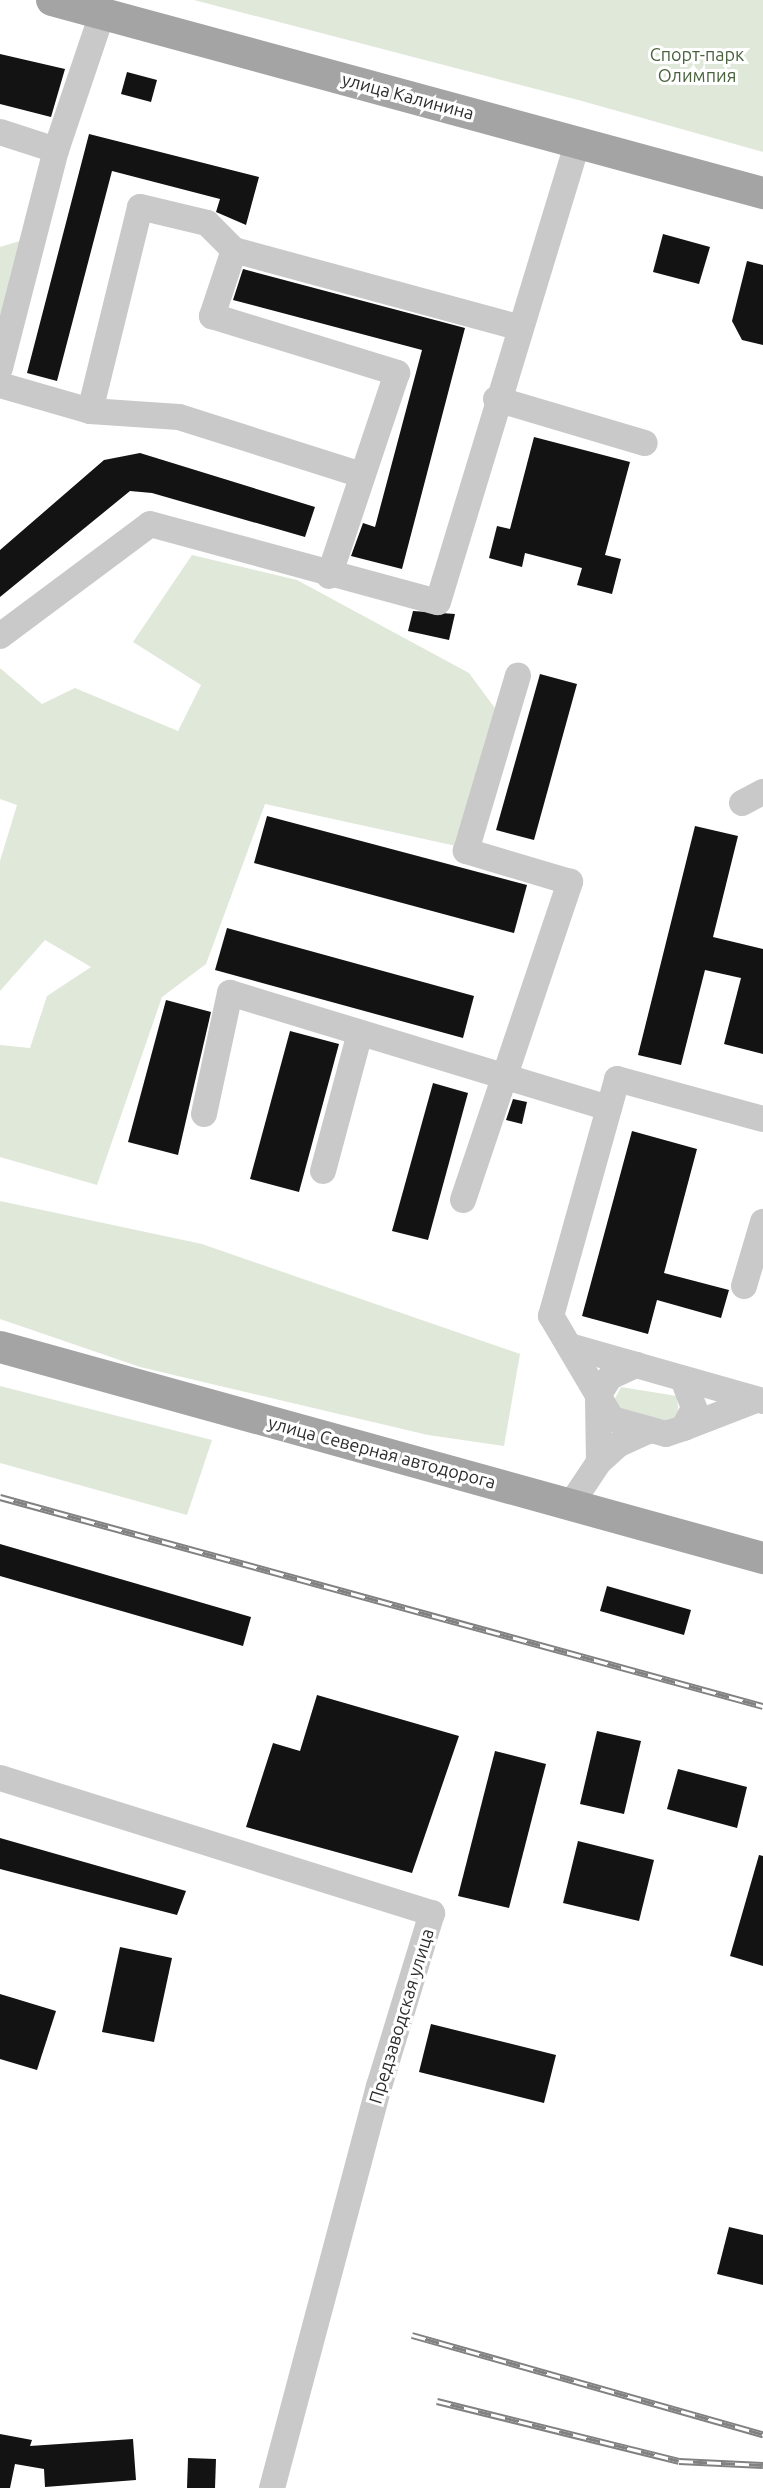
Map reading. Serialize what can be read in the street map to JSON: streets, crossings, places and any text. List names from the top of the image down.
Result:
{
  "streets": {
    "main road": ["улица Калинина", "улица Северная автодорога"],
    "street": ["Предзаводская улица"]
  },
  "parks": ["Спорт-парк Олимпия"]
}
